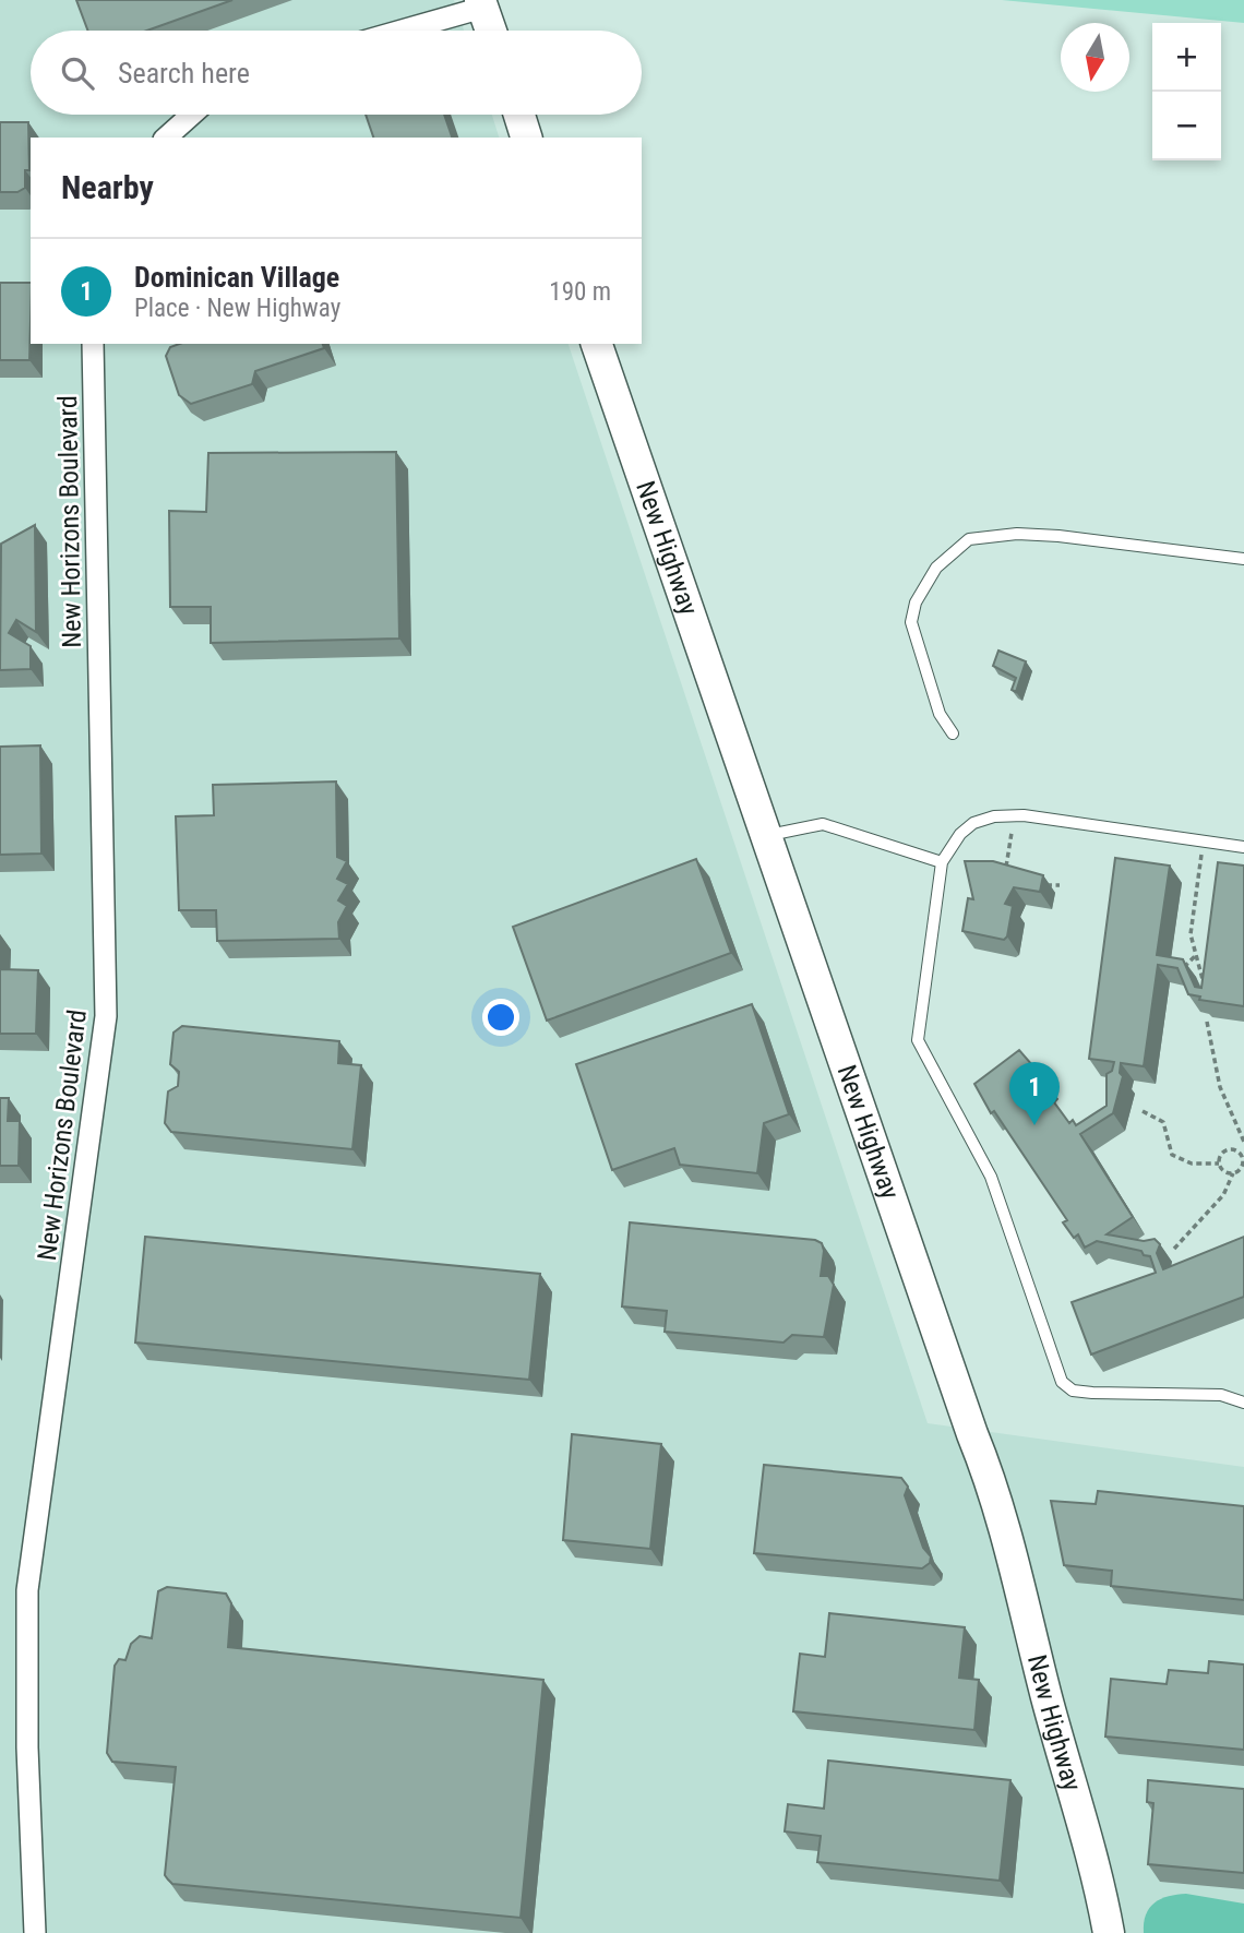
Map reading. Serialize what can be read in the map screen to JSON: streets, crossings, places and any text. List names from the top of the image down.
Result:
{
  "streets": {
    "main road": ["New Highway"],
    "street": ["New Horizons Boulevard"]
  },
  "north": "bottom",
  "page": {
    "map_buttons": ["+", "−"],
    "search": "Search here",
    "heading": "Nearby",
    "list": [
      {
        "mark": "1",
        "name": "Dominican Village",
        "note": "Place · New Highway",
        "value": "190 m"
      }
    ],
    "pins": "1"
  }
}
